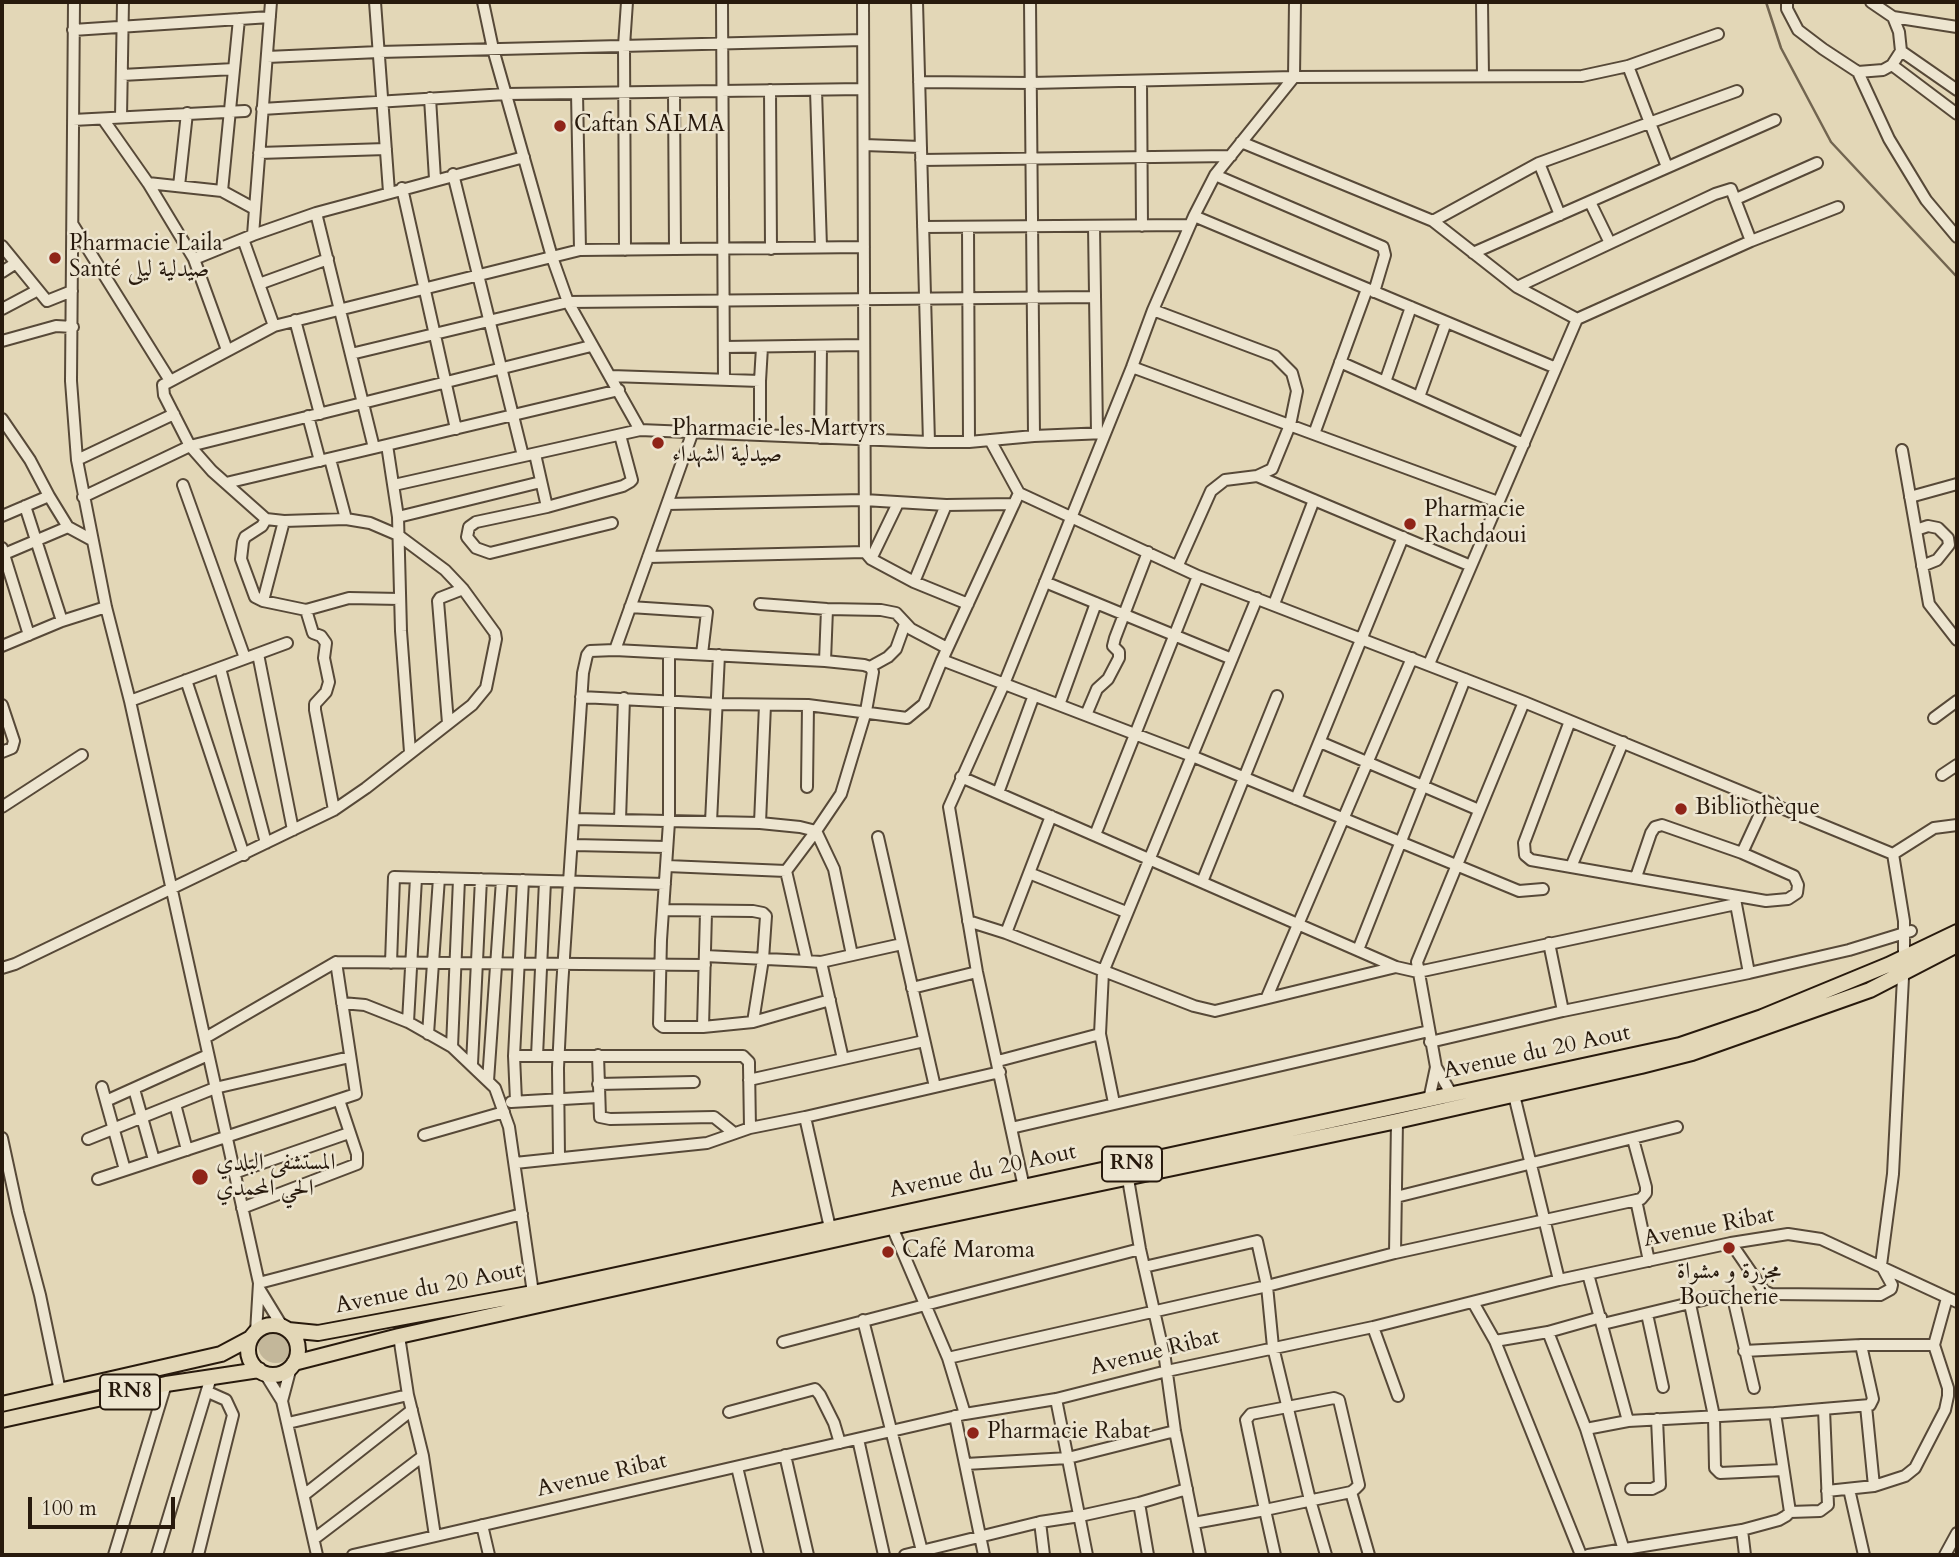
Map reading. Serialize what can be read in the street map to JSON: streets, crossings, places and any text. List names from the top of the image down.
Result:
{
  "streets": {
    "main road": ["Avenue du 20 Aout", "RN8"],
    "street": ["Avenue Ribat"]
  },
  "crossings": [
    ["Avenue du 20 Aout", "RN8"]
  ],
  "places": [
    "Caftan SALMA",
    "Pharmacie Laila Santé صيدلية ليلى",
    "Pharmacie les Martyrs صيدلية الشهداء",
    "Pharmacie Rachdaoui",
    "Bibliothèque",
    "المستشفى البلدي الحي المحمدي",
    "مجزرة و مشواة Boucherie",
    "Café Maroma",
    "Pharmacie Rabat"
  ],
  "scale_bar": "100 m"
}
